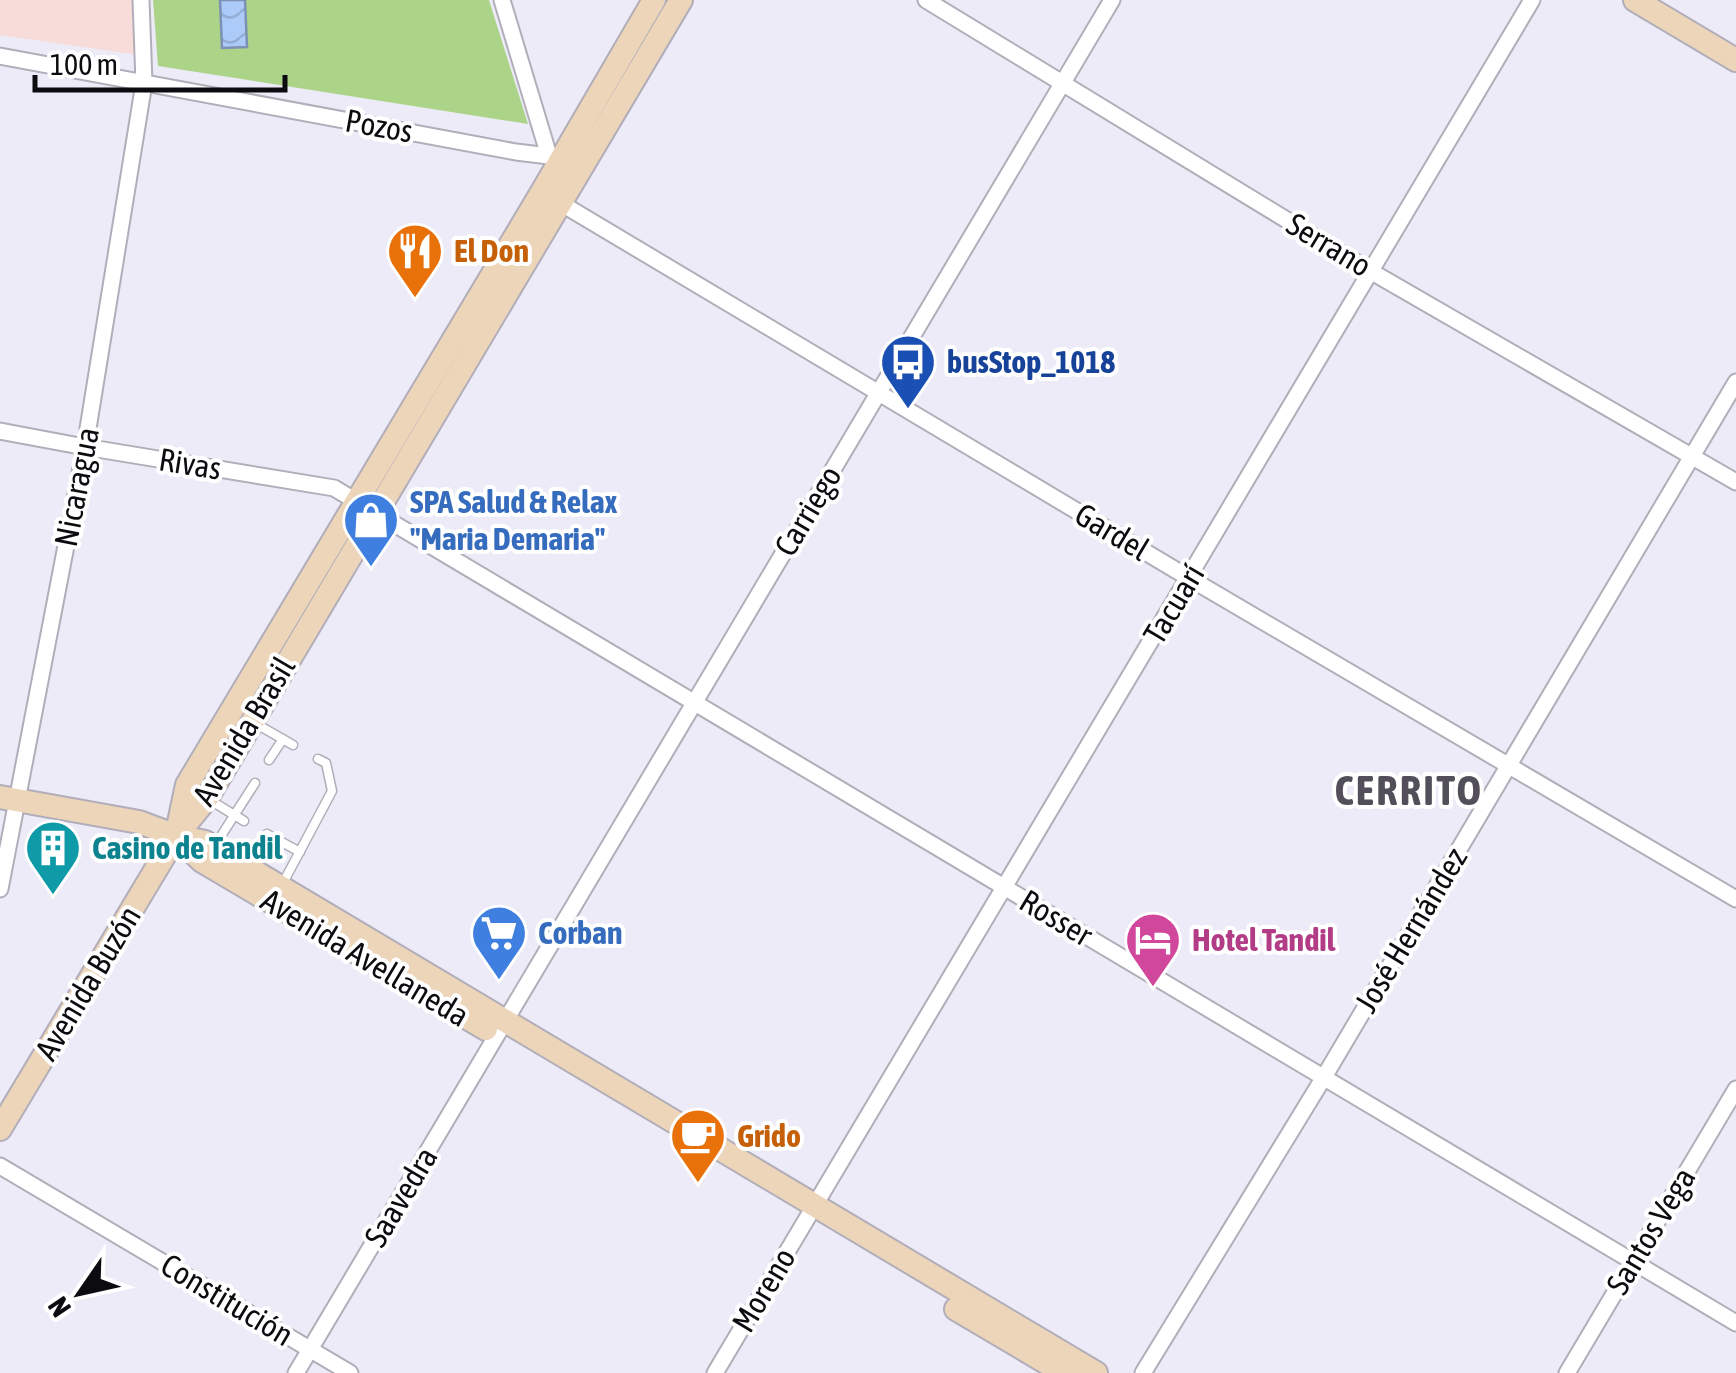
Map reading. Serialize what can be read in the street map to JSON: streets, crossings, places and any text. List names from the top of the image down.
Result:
{
  "streets": {
    "main road": ["Avenida Brasil", "Avenida Avellaneda", "Avenida Buzón"],
    "street": [
      "Pozos",
      "Serrano",
      "Rivas",
      "Nicaragua",
      "Carriego",
      "Gardel",
      "Tacuarí",
      "Rosser",
      "José Hernández",
      "Saavedra",
      "Santos Vega",
      "Moreno",
      "Constitución"
    ]
  },
  "crossings": [
    ["Pozos", "Nicaragua"],
    ["Pozos", "Avenida Brasil"],
    ["Serrano", "Carriego"],
    ["Serrano", "Tacuarí"],
    ["Serrano", "José Hernández"],
    ["Rivas", "Nicaragua"],
    ["Rivas", "Avenida Brasil"],
    ["Rivas", "Rosser"],
    ["Carriego", "Gardel"],
    ["Carriego", "Rosser"],
    ["Carriego", "Avenida Avellaneda"],
    ["Carriego", "Saavedra"],
    ["Gardel", "Tacuarí"],
    ["Gardel", "Avenida Brasil"],
    ["Gardel", "José Hernández"],
    ["Tacuarí", "Rosser"],
    ["Tacuarí", "Avenida Avellaneda"],
    ["Tacuarí", "Moreno"],
    ["Avenida Brasil", "Rosser"],
    ["Avenida Brasil", "Avenida Avellaneda"],
    ["Avenida Brasil", "Avenida Buzón"],
    ["Rosser", "José Hernández"],
    ["Rosser", "Santos Vega"],
    ["Avenida Avellaneda", "Avenida Buzón"],
    ["Avenida Avellaneda", "Saavedra"],
    ["Avenida Avellaneda", "Moreno"],
    ["Saavedra", "Constitución"]
  ],
  "districts": ["CERRITO"],
  "places": {
    "restaurant": ["El Don"],
    "bus stop": ["busStop_1018"],
    "shop": ["SPA Salud & Relax \"Maria Demaria\""],
    "building": ["Casino de Tandil"],
    "supermarket": ["Corban"],
    "hotel": ["Hotel Tandil"],
    "cafe": ["Grido"]
  },
  "scale_bar": "100 m",
  "north": "bottom left"
}
